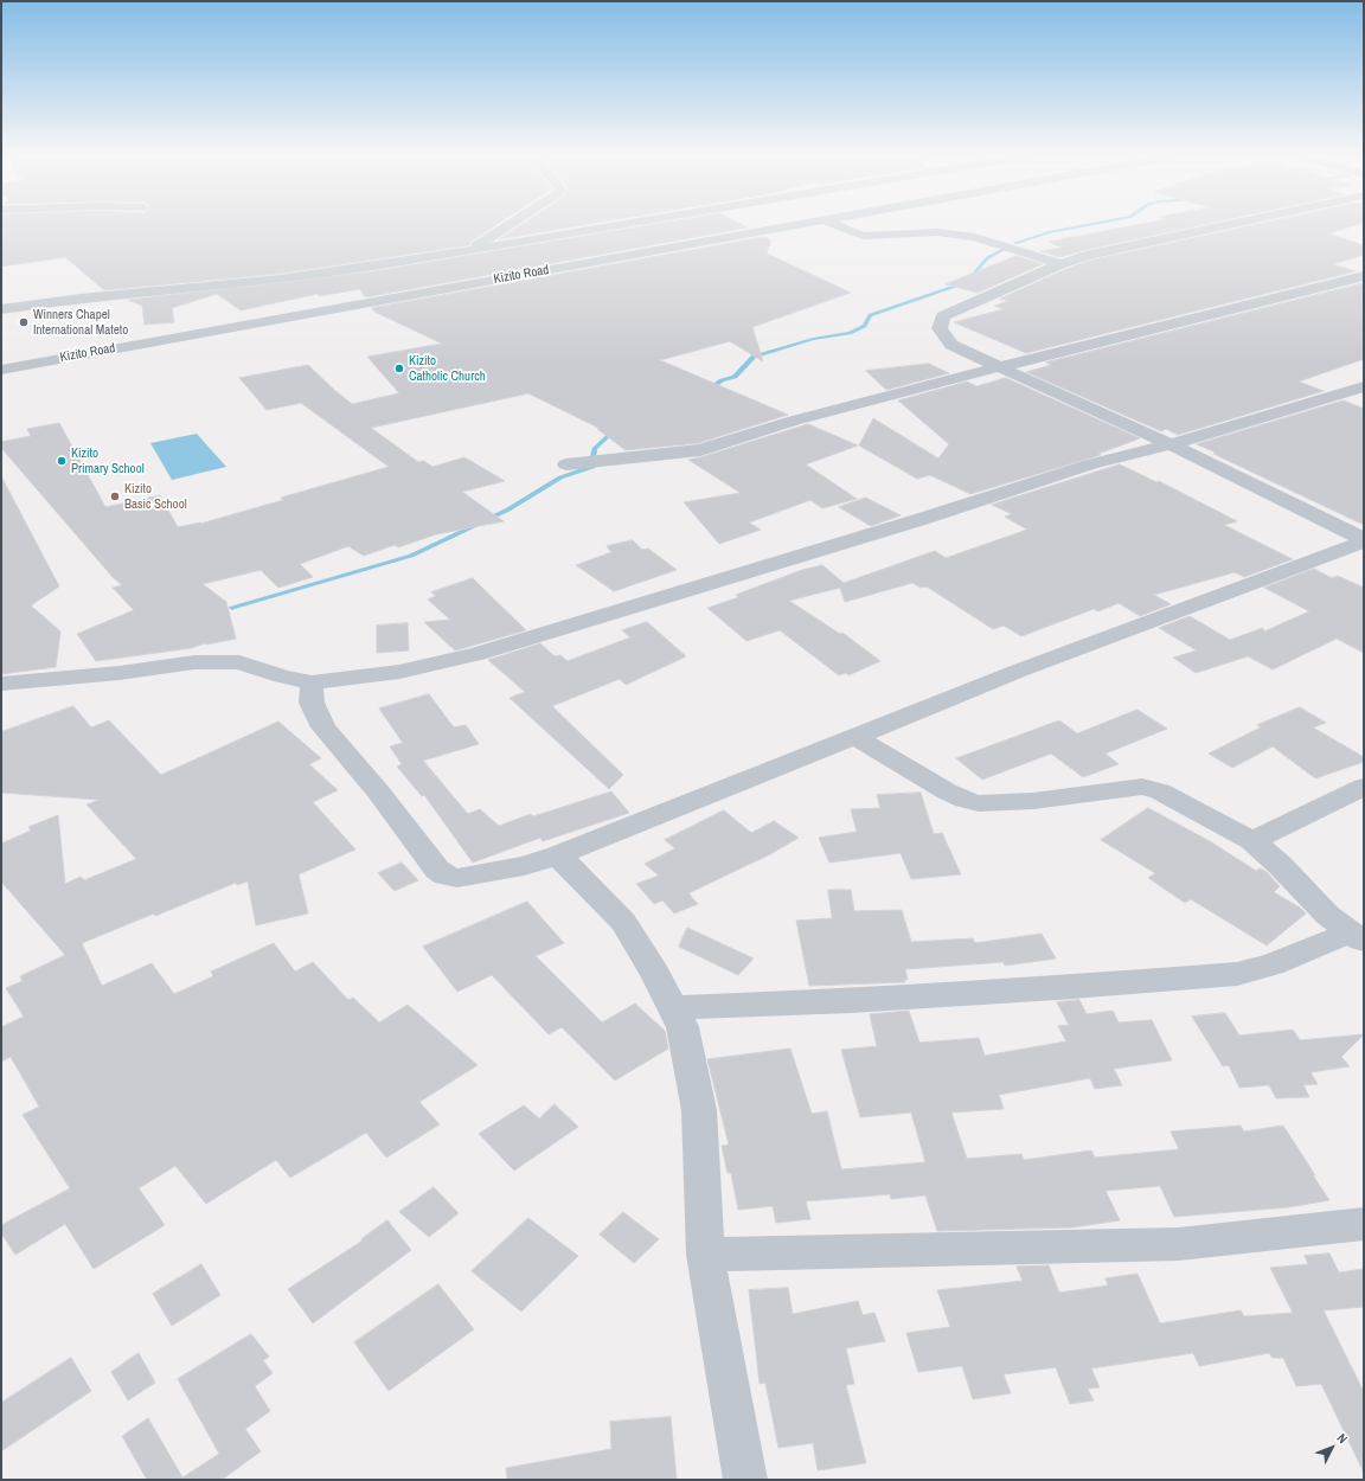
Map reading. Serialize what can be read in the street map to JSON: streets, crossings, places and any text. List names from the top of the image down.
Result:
{
  "streets": {
    "street": ["Kizito Road"]
  },
  "places": [
    "Winners Chapel International Mateto",
    "Kizito Catholic Church",
    "Kizito Primary School",
    "Kizito Basic School"
  ],
  "north": "top right"
}
